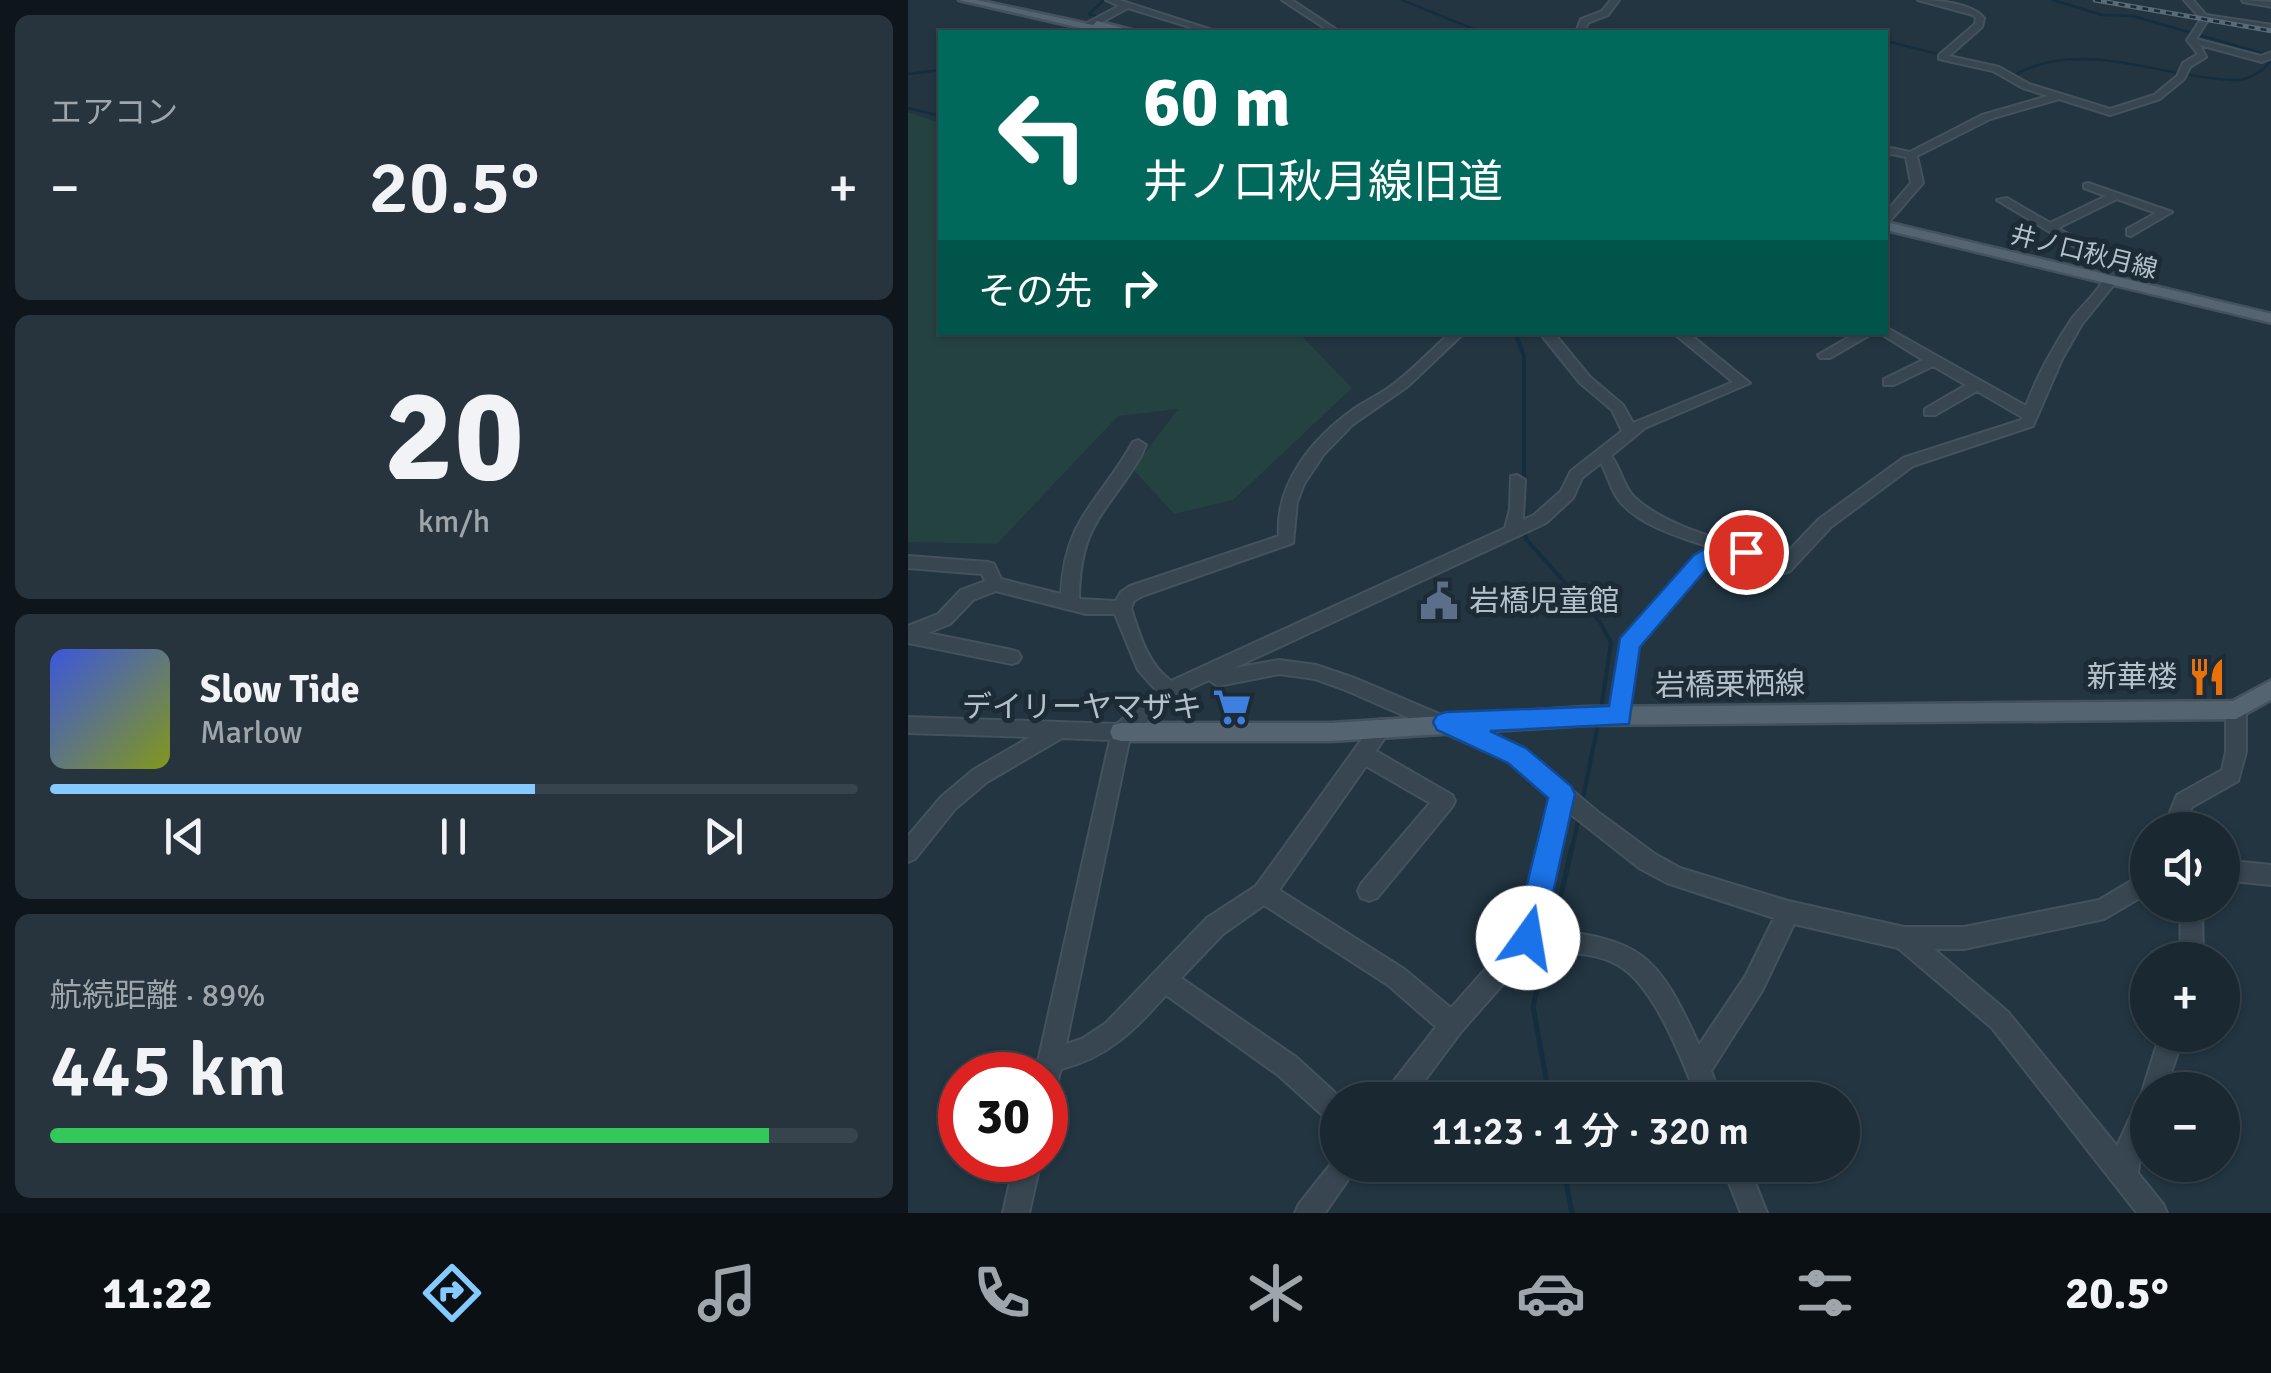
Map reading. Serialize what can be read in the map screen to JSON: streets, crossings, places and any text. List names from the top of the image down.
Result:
{
  "streets": {
    "main road": ["井ノ口秋月線", "岩橋栗栖線"]
  },
  "places": {
    "public building": ["岩橋児童館"],
    "restaurant": ["新華楼"],
    "supermarket": ["デイリーヤマザキ"]
  },
  "page": {
    "tile": [
      "エアコン",
      ["20", "km/h"],
      ["航続距離 · 89%", "445 km"]
    ],
    "turn": ["60 m", "井ノ口秋月線旧道"],
    "heat": ["−", "20.5°", "+"],
    "then": "その先",
    "song": ["Slow Tide", "Marlow"],
    "map_buttons": ["+", "−"],
    "limit": "30",
    "trip": "11:23 · 1 分 · 320 m",
    "tabs": ["11:22", "20.5°"]
  }
}
